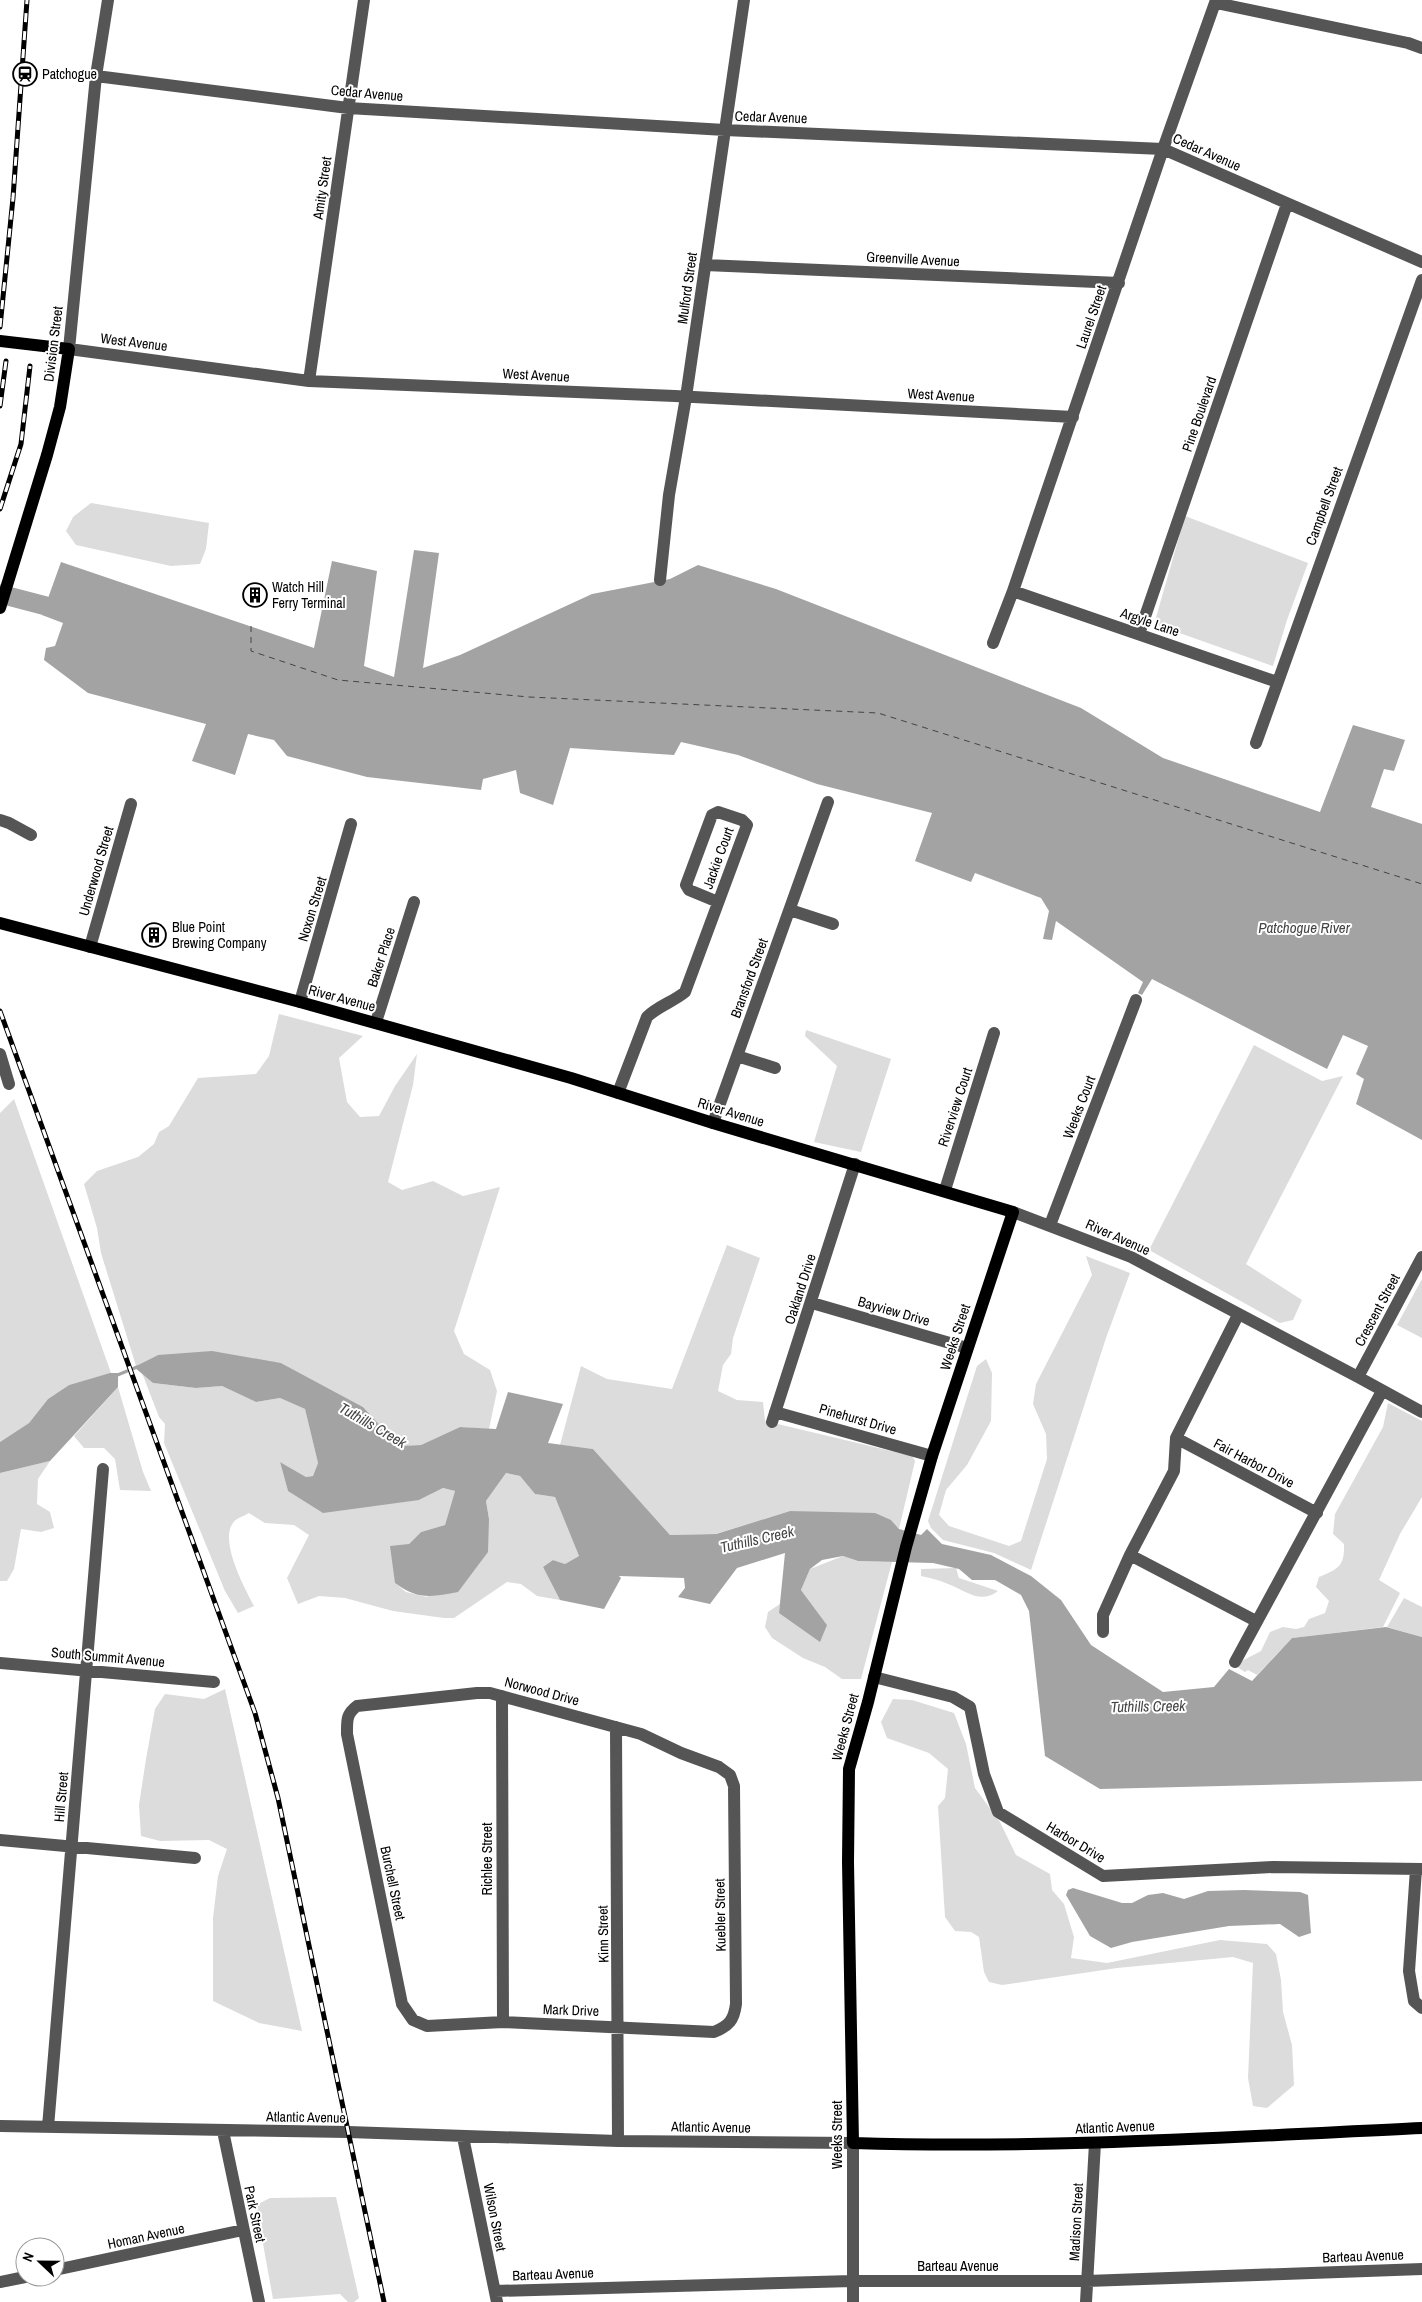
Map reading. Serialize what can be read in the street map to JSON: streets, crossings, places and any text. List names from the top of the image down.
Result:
{
  "streets": {
    "main road": [
      "West Avenue",
      "Division Street",
      "River Avenue",
      "Weeks Street",
      "Atlantic Avenue"
    ],
    "street": [
      "Cedar Avenue",
      "Amity Street",
      "Greenville Avenue",
      "Mulford Street",
      "Laurel Street",
      "Pine Boulevard",
      "Campbell Street",
      "Argyle Lane",
      "Jackie Court",
      "Underwood Street",
      "Noxon Street",
      "Baker Place",
      "Bransford Street",
      "Riverview Court",
      "Weeks Court",
      "Oakland Drive",
      "Crescent Street",
      "Bayview Drive",
      "Pinehurst Drive",
      "Fair Harbor Drive",
      "South Summit Avenue",
      "Norwood Drive",
      "Hill Street",
      "Harbor Drive",
      "Richlee Street",
      "Burchell Street",
      "Kuebler Street",
      "Kinn Street",
      "Mark Drive",
      "Park Street",
      "Wilson Street",
      "Madison Street",
      "Homan Avenue",
      "Barteau Avenue"
    ]
  },
  "crossings": [
    ["Cedar Avenue", "Amity Street"],
    ["Cedar Avenue", "Mulford Street"],
    ["Cedar Avenue", "Laurel Street"],
    ["Cedar Avenue", "Division Street"],
    ["Cedar Avenue", "Pine Boulevard"],
    ["Amity Street", "West Avenue"],
    ["Greenville Avenue", "Mulford Street"],
    ["Greenville Avenue", "Laurel Street"],
    ["Mulford Street", "West Avenue"],
    ["Laurel Street", "West Avenue"],
    ["Laurel Street", "Argyle Lane"],
    ["West Avenue", "Division Street"],
    ["Pine Boulevard", "Argyle Lane"],
    ["Campbell Street", "Argyle Lane"],
    ["Jackie Court", "River Avenue"],
    ["Underwood Street", "River Avenue"],
    ["Noxon Street", "River Avenue"],
    ["Baker Place", "River Avenue"],
    ["Bransford Street", "River Avenue"],
    ["River Avenue", "Riverview Court"],
    ["River Avenue", "Weeks Court"],
    ["River Avenue", "Oakland Drive"],
    ["River Avenue", "Crescent Street"],
    ["River Avenue", "Weeks Street"],
    ["Oakland Drive", "Bayview Drive"],
    ["Oakland Drive", "Pinehurst Drive"],
    ["Bayview Drive", "Weeks Street"],
    ["Weeks Street", "Pinehurst Drive"],
    ["Weeks Street", "Harbor Drive"],
    ["Weeks Street", "Atlantic Avenue"],
    ["Weeks Street", "Barteau Avenue"],
    ["South Summit Avenue", "Hill Street"],
    ["Norwood Drive", "Richlee Street"],
    ["Norwood Drive", "Burchell Street"],
    ["Norwood Drive", "Kuebler Street"],
    ["Norwood Drive", "Kinn Street"],
    ["Hill Street", "Atlantic Avenue"],
    ["Richlee Street", "Mark Drive"],
    ["Burchell Street", "Mark Drive"],
    ["Kuebler Street", "Mark Drive"],
    ["Kinn Street", "Mark Drive"],
    ["Kinn Street", "Atlantic Avenue"],
    ["Atlantic Avenue", "Park Street"],
    ["Atlantic Avenue", "Wilson Street"],
    ["Atlantic Avenue", "Madison Street"],
    ["Park Street", "Homan Avenue"],
    ["Wilson Street", "Barteau Avenue"],
    ["Madison Street", "Barteau Avenue"]
  ],
  "water": ["Patchogue River", "Tuthills Creek"],
  "places": {
    "station": ["Patchogue"],
    "building": ["Watch Hill Ferry Terminal", "Blue Point Brewing Company"]
  },
  "north": "left"
}
